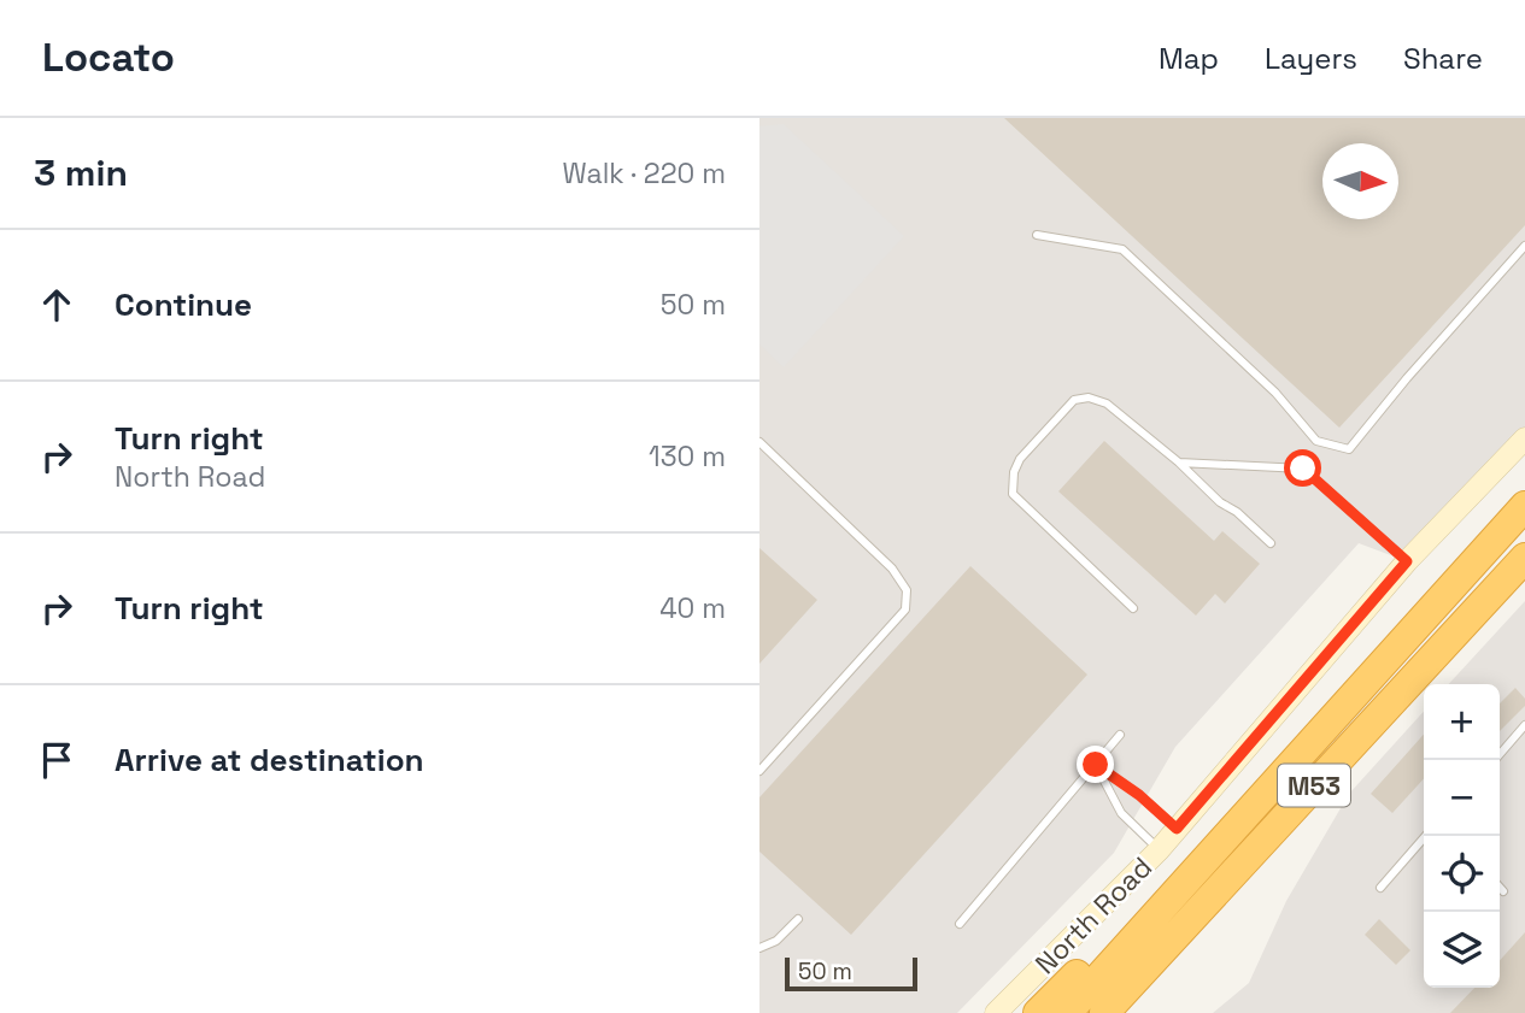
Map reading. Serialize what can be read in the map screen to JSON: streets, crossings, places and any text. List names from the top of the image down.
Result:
{
  "streets": {
    "highway": ["M53"],
    "street": ["North Road"]
  },
  "scale_bar": "50 m",
  "north": "right",
  "page": {
    "header": "Locato",
    "nav": ["Map", "Layers", "Share"],
    "heading": ["3 min", "Walk · 220 m"],
    "list": [
      ["Continue", "50 m"],
      ["Turn right", "North Road", "130 m"],
      ["Turn right", "40 m"],
      "Arrive at destination"
    ],
    "map_buttons": ["+", "−"],
    "scale": "50 m"
  }
}
